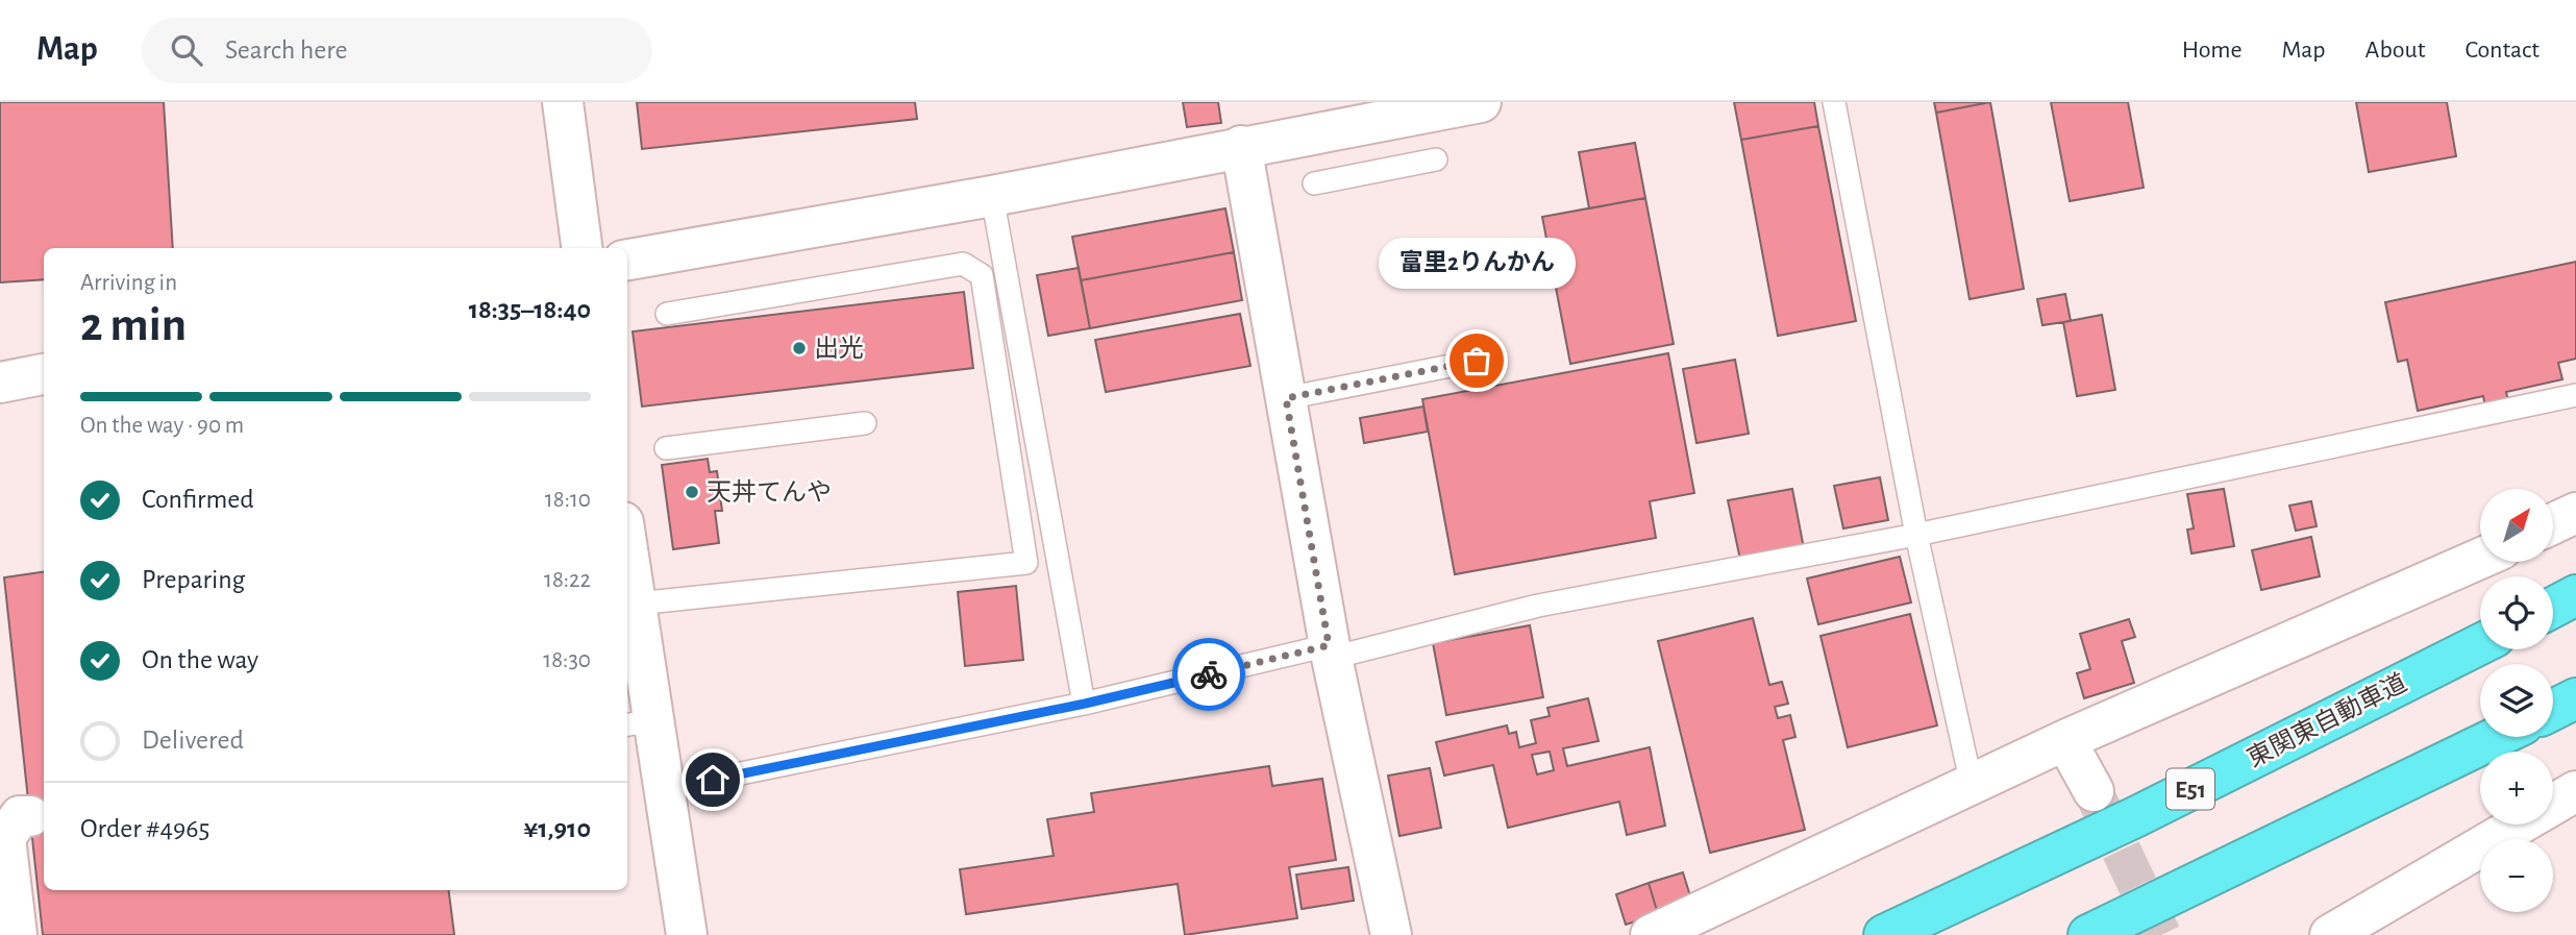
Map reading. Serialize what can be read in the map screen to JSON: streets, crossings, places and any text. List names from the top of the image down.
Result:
{
  "streets": {
    "highway": ["東関東自動車道", "E51"]
  },
  "places": ["出光", "富里2りんかん", "天丼てんや"],
  "north": "top right",
  "page": {
    "header": "Map",
    "search": "Search here",
    "nav": [
      "Home",
      "Map",
      "About",
      "Contact"
    ],
    "bubble": "富里2りんかん",
    "heading": ["2 min", "Arriving in", "18:35–18:40"],
    "panel": ["Order #4965", "¥1,910"],
    "bar": "On the way · 90 m",
    "list": [
      ["Confirmed", "18:10"],
      ["Preparing", "18:22"],
      ["On the way", "18:30"],
      "Delivered"
    ],
    "map_buttons": ["+", "−"]
  }
}
